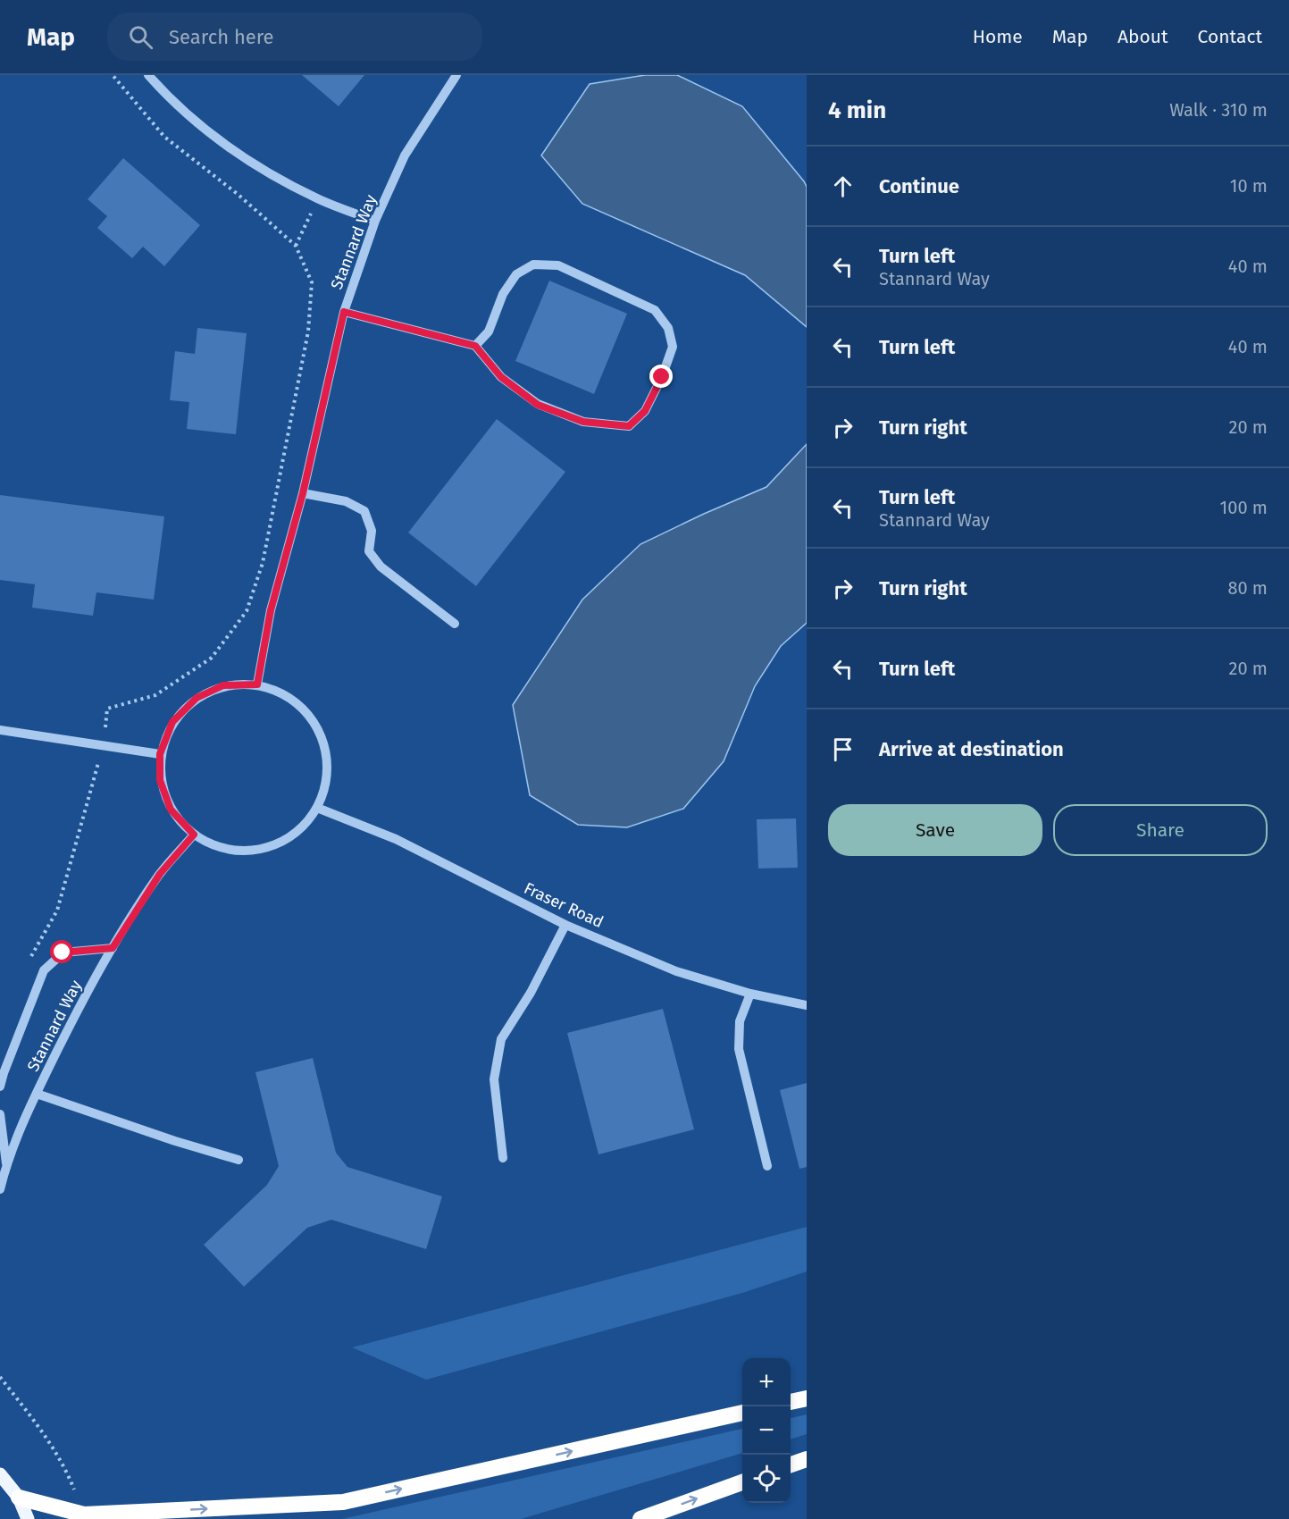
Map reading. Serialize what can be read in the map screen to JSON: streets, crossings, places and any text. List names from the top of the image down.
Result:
{
  "streets": {
    "street": ["Stannard Way", "Fraser Road"]
  },
  "crossings": [
    ["Stannard Way", "Fraser Road"]
  ],
  "page": {
    "header": "Map",
    "search": "Search here",
    "nav": [
      "Home",
      "Map",
      "About",
      "Contact"
    ],
    "heading": ["4 min", "Walk · 310 m"],
    "list": [
      ["Continue", "10 m"],
      ["Turn left", "Stannard Way", "40 m"],
      ["Turn left", "40 m"],
      ["Turn right", "20 m"],
      ["Turn left", "Stannard Way", "100 m"],
      ["Turn right", "80 m"],
      ["Turn left", "20 m"],
      "Arrive at destination"
    ],
    "buttons": ["Save", "Share"],
    "map_buttons": ["+", "−"]
  }
}
